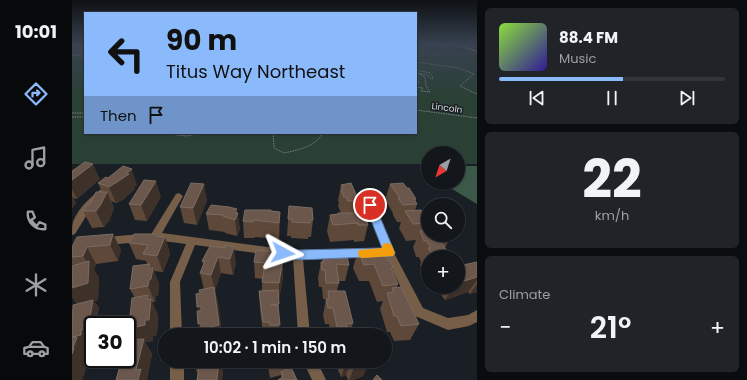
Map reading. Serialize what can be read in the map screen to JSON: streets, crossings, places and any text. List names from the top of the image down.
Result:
{
  "streets": {
    "path": ["Lincoln"]
  },
  "north": "bottom left",
  "page": {
    "tabs": "10:01",
    "turn": ["90 m", "Titus Way Northeast"],
    "song": ["88.4 FM", "Music"],
    "then": "Then",
    "tile": [
      ["22", "km/h"],
      "Climate"
    ],
    "map_buttons": "+",
    "heat": ["−", "21°", "+"],
    "limit": "30",
    "trip": "10:02 · 1 min · 150 m"
  }
}
